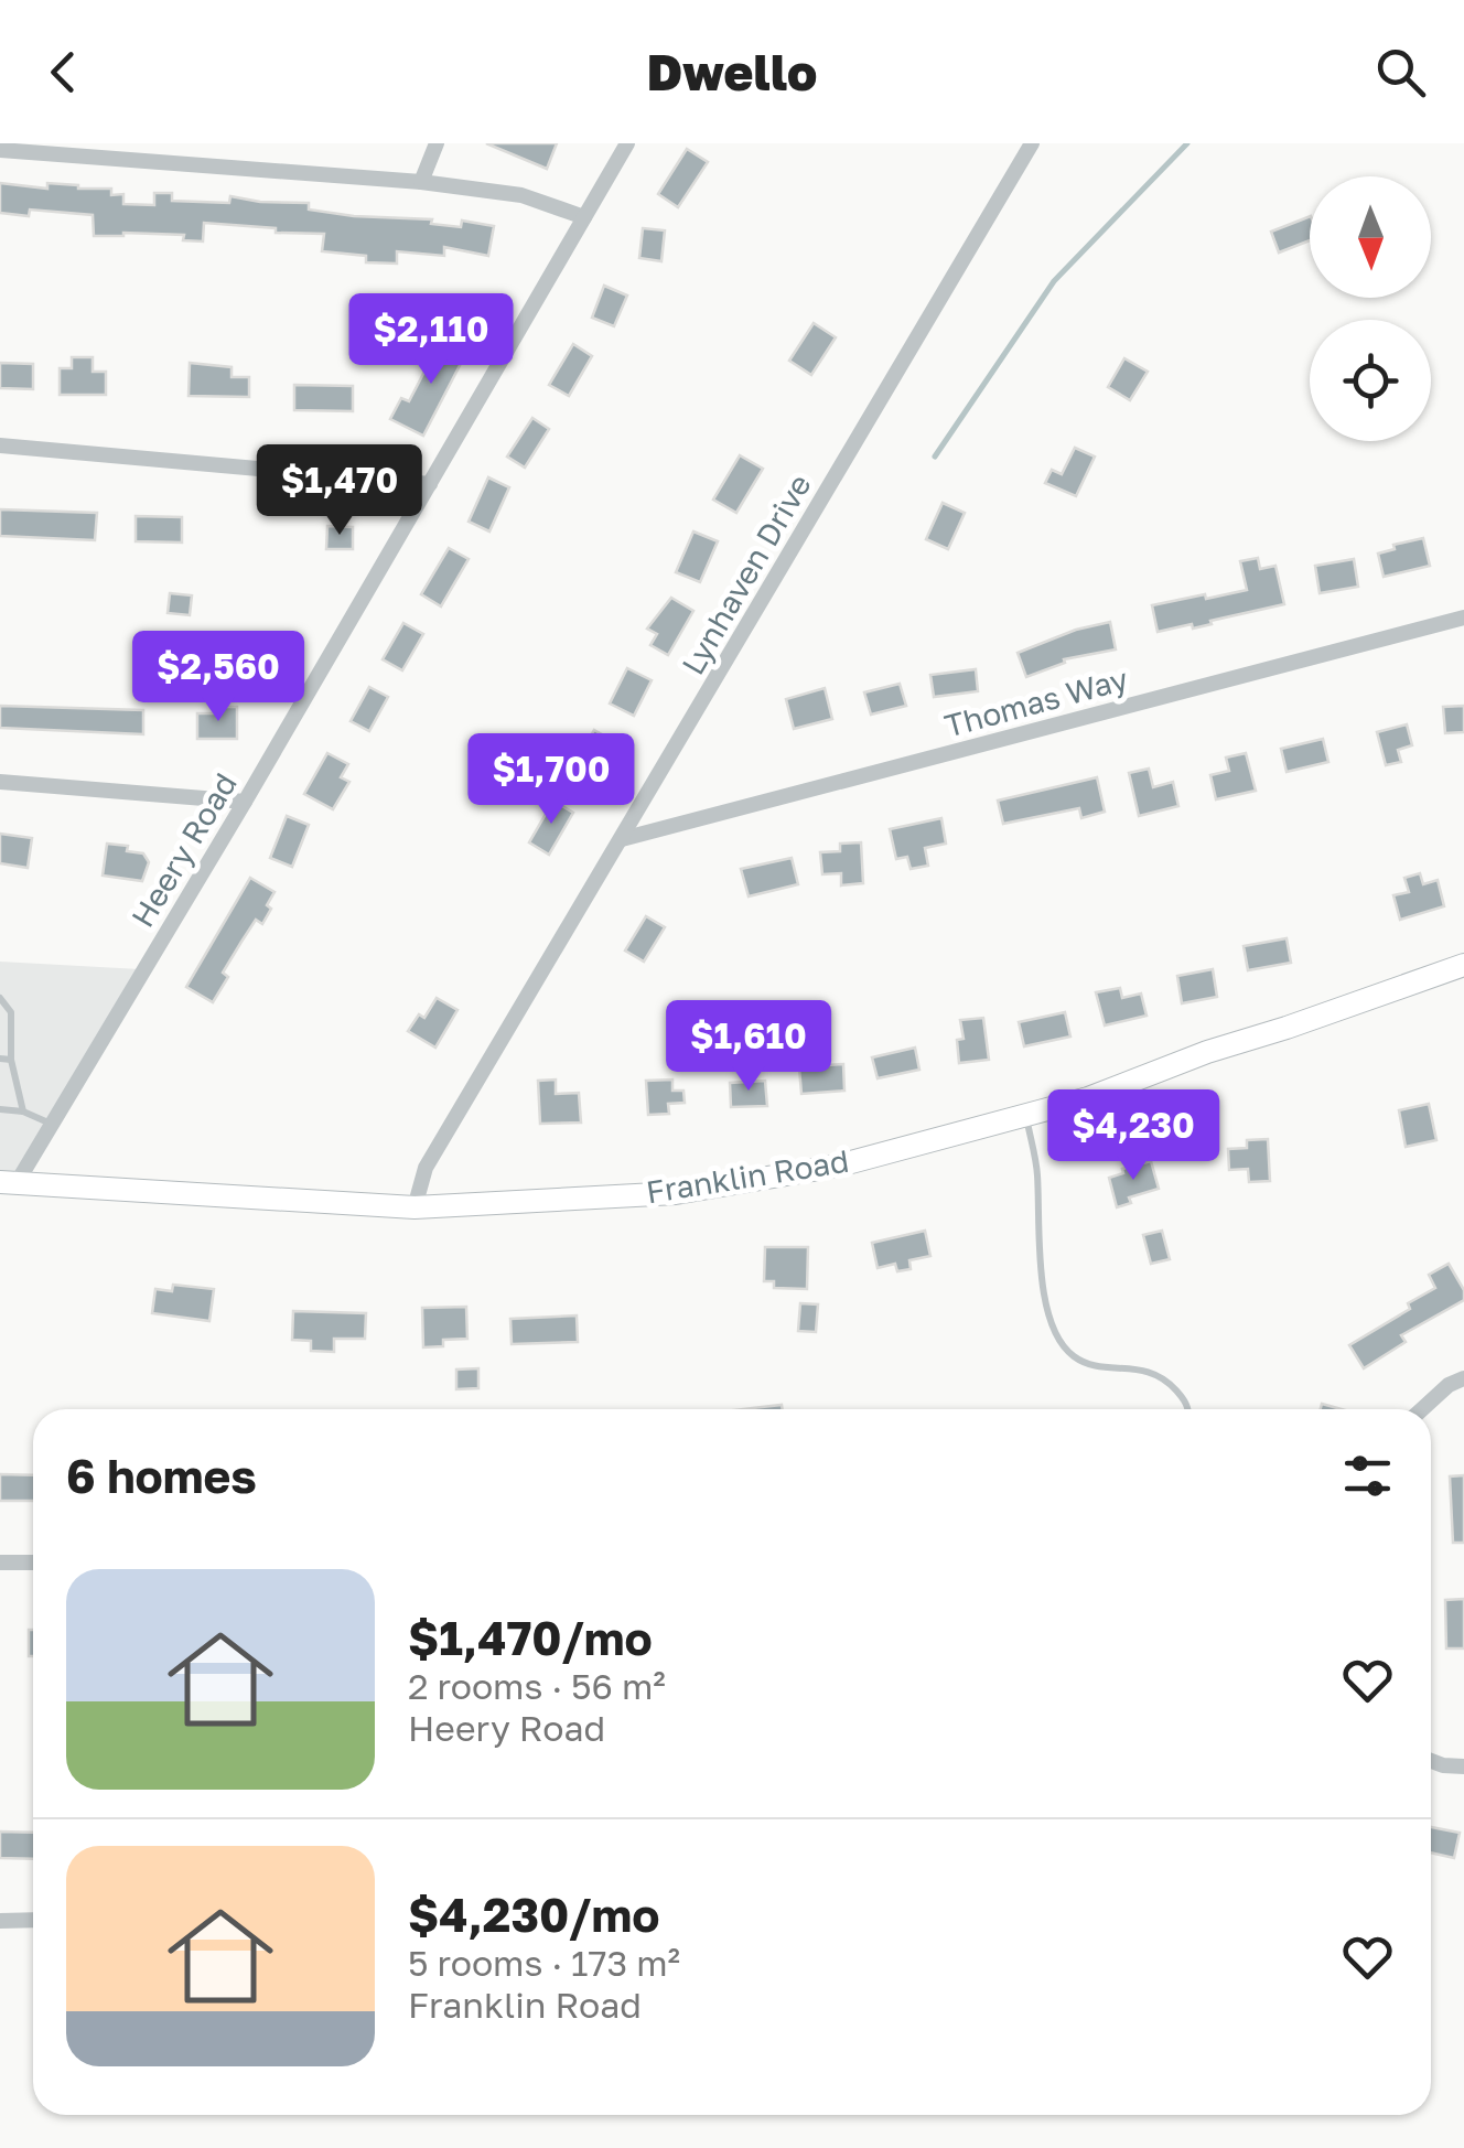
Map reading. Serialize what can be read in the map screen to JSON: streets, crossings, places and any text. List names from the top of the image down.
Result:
{
  "streets": {
    "main road": ["Franklin Road"],
    "street": ["Lynhaven Drive", "Thomas Way", "Heery Road"]
  },
  "crossings": [
    ["Lynhaven Drive", "Thomas Way"],
    ["Lynhaven Drive", "Franklin Road"],
    ["Heery Road", "Franklin Road"]
  ],
  "north": "bottom",
  "page": {
    "header": "Dwello",
    "price": [
      "$2,110",
      "$1,470",
      "$2,560",
      "$1,700",
      "$1,610",
      "$4,230"
    ],
    "heading": "6 homes",
    "list": [
      {
        "name": "$1,470/mo",
        "note": "2 rooms · 56 m² · Heery Road"
      },
      {
        "name": "$4,230/mo",
        "note": "5 rooms · 173 m² · Franklin Road"
      }
    ]
  }
}
